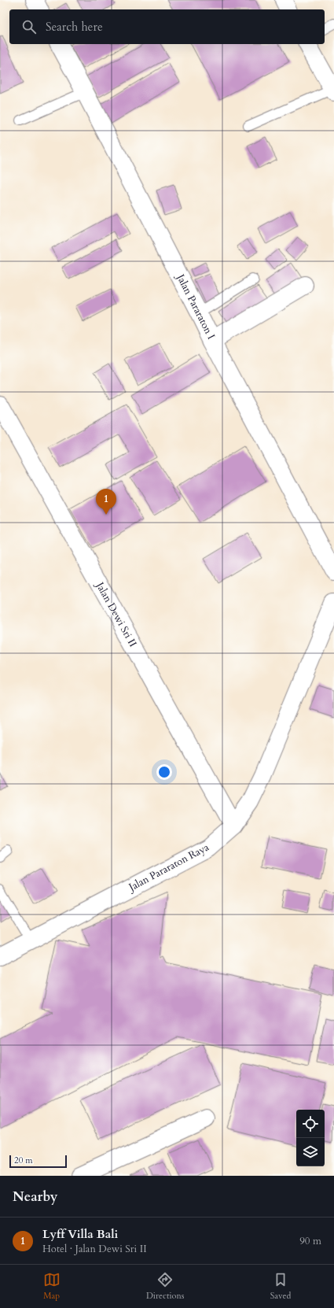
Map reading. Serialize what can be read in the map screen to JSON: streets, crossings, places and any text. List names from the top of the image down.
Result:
{
  "streets": {
    "street": ["Jalan Pararaton I", "Jalan Dewi Sri II", "Jalan Pararaton Raya"]
  },
  "crossings": [
    ["Jalan Dewi Sri II", "Jalan Pararaton Raya"]
  ],
  "scale_bar": "20 m",
  "page": {
    "search": "Search here",
    "pins": "1",
    "scale": "20 m",
    "heading": "Nearby",
    "list": [
      {
        "mark": "1",
        "name": "Lyff Villa Bali",
        "note": "Hotel · Jalan Dewi Sri II",
        "value": "90 m"
      }
    ],
    "nav": ["Map", "Directions", "Saved"]
  }
}
